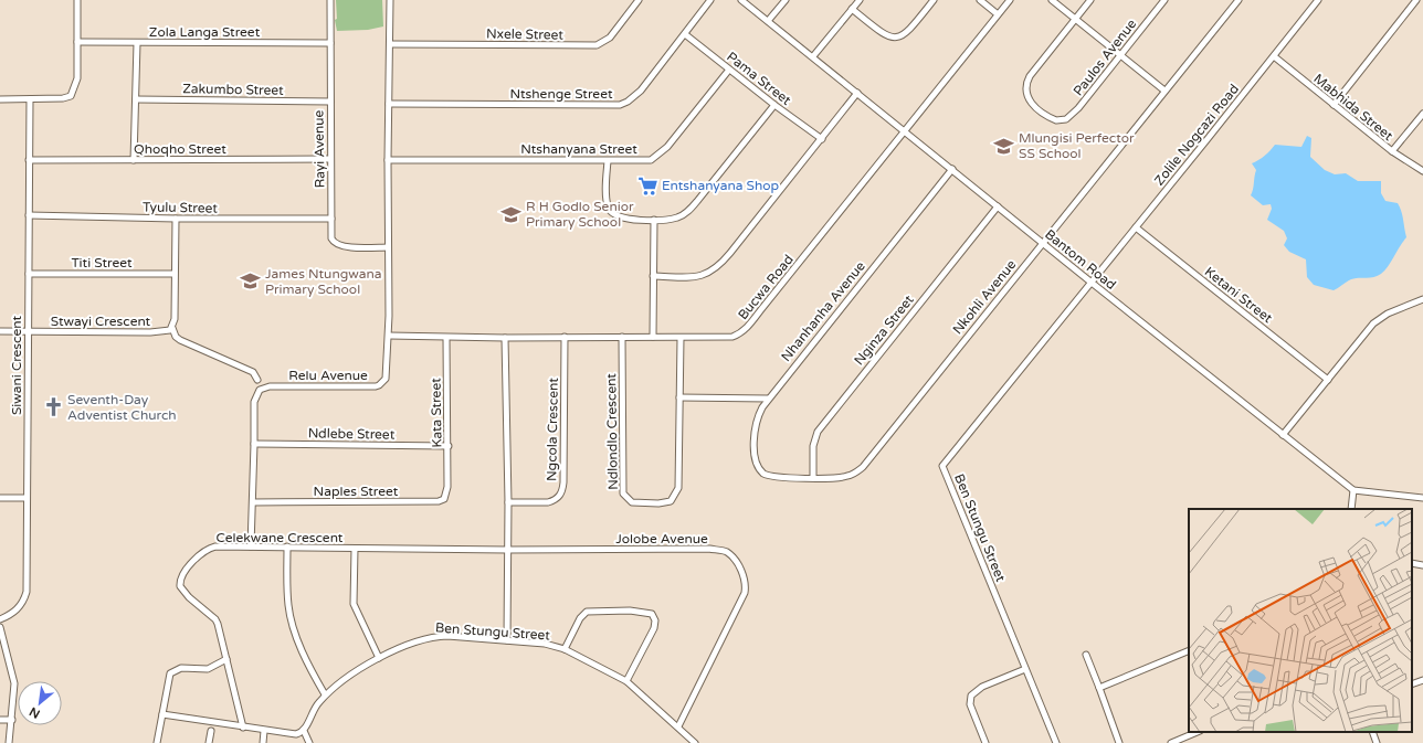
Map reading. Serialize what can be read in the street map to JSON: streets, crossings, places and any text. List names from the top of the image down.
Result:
{
  "streets": {
    "street": [
      "Zola Langa Street",
      "Nxele Street",
      "Paulos Avenue",
      "Pama Street",
      "Zakumbo Street",
      "Ntshenge Street",
      "Mabhida Street",
      "Zolile Nogcazi Road",
      "Qhoqho Street",
      "Rayi Avenue",
      "Ntshanyana Street",
      "Tyulu Street",
      "Bantom Road",
      "Titi Street",
      "Bucwa Road",
      "Ketani Street",
      "Nkohli Avenue",
      "Nhanhanha Avenue",
      "Stwayi Crescent",
      "Nginza Street",
      "Siwani Crescent",
      "Relu Avenue",
      "Kata Street",
      "Ngcola Crescent",
      "Ndlondlo Crescent",
      "Ndlebe Street",
      "Naples Street",
      "Ben Stungu Street",
      "Celekwane Crescent",
      "Jolobe Avenue"
    ]
  },
  "crossings": [
    ["Zola Langa Street", "Rayi Avenue"],
    ["Nxele Street", "Relu Avenue"],
    ["Pama Street", "Ntshenge Street"],
    ["Pama Street", "Ntshanyana Street"],
    ["Zakumbo Street", "Rayi Avenue"],
    ["Ntshenge Street", "Relu Avenue"],
    ["Mabhida Street", "Zolile Nogcazi Road"],
    ["Zolile Nogcazi Road", "Bantom Road"],
    ["Zolile Nogcazi Road", "Ketani Street"],
    ["Zolile Nogcazi Road", "Ben Stungu Street"],
    ["Qhoqho Street", "Rayi Avenue"],
    ["Qhoqho Street", "Siwani Crescent"],
    ["Rayi Avenue", "Tyulu Street"],
    ["Rayi Avenue", "Relu Avenue"],
    ["Ntshanyana Street", "Relu Avenue"],
    ["Tyulu Street", "Siwani Crescent"],
    ["Bantom Road", "Bucwa Road"],
    ["Bantom Road", "Nkohli Avenue"],
    ["Bantom Road", "Nhanhanha Avenue"],
    ["Bantom Road", "Nginza Street"],
    ["Bantom Road", "Ben Stungu Street"],
    ["Titi Street", "Siwani Crescent"],
    ["Bucwa Road", "Relu Avenue"],
    ["Bucwa Road", "Kata Street"],
    ["Bucwa Road", "Ngcola Crescent"],
    ["Bucwa Road", "Ndlondlo Crescent"],
    ["Nkohli Avenue", "Nhanhanha Avenue"],
    ["Nkohli Avenue", "Nginza Street"],
    ["Stwayi Crescent", "Siwani Crescent"],
    ["Relu Avenue", "Ndlebe Street"],
    ["Relu Avenue", "Naples Street"],
    ["Relu Avenue", "Celekwane Crescent"],
    ["Kata Street", "Ndlebe Street"],
    ["Kata Street", "Naples Street"],
    ["Ben Stungu Street", "Jolobe Avenue"],
    ["Celekwane Crescent", "Jolobe Avenue"]
  ],
  "places": {
    "school or university": ["Mlungisi Perfector SS School", "R H Godlo Senior Primary School", "James Ntungwana Primary School"],
    "supermarket": ["Entshanyana Shop"],
    "church": ["Seventh-Day Adventist Church"]
  },
  "north": "bottom left"
}
